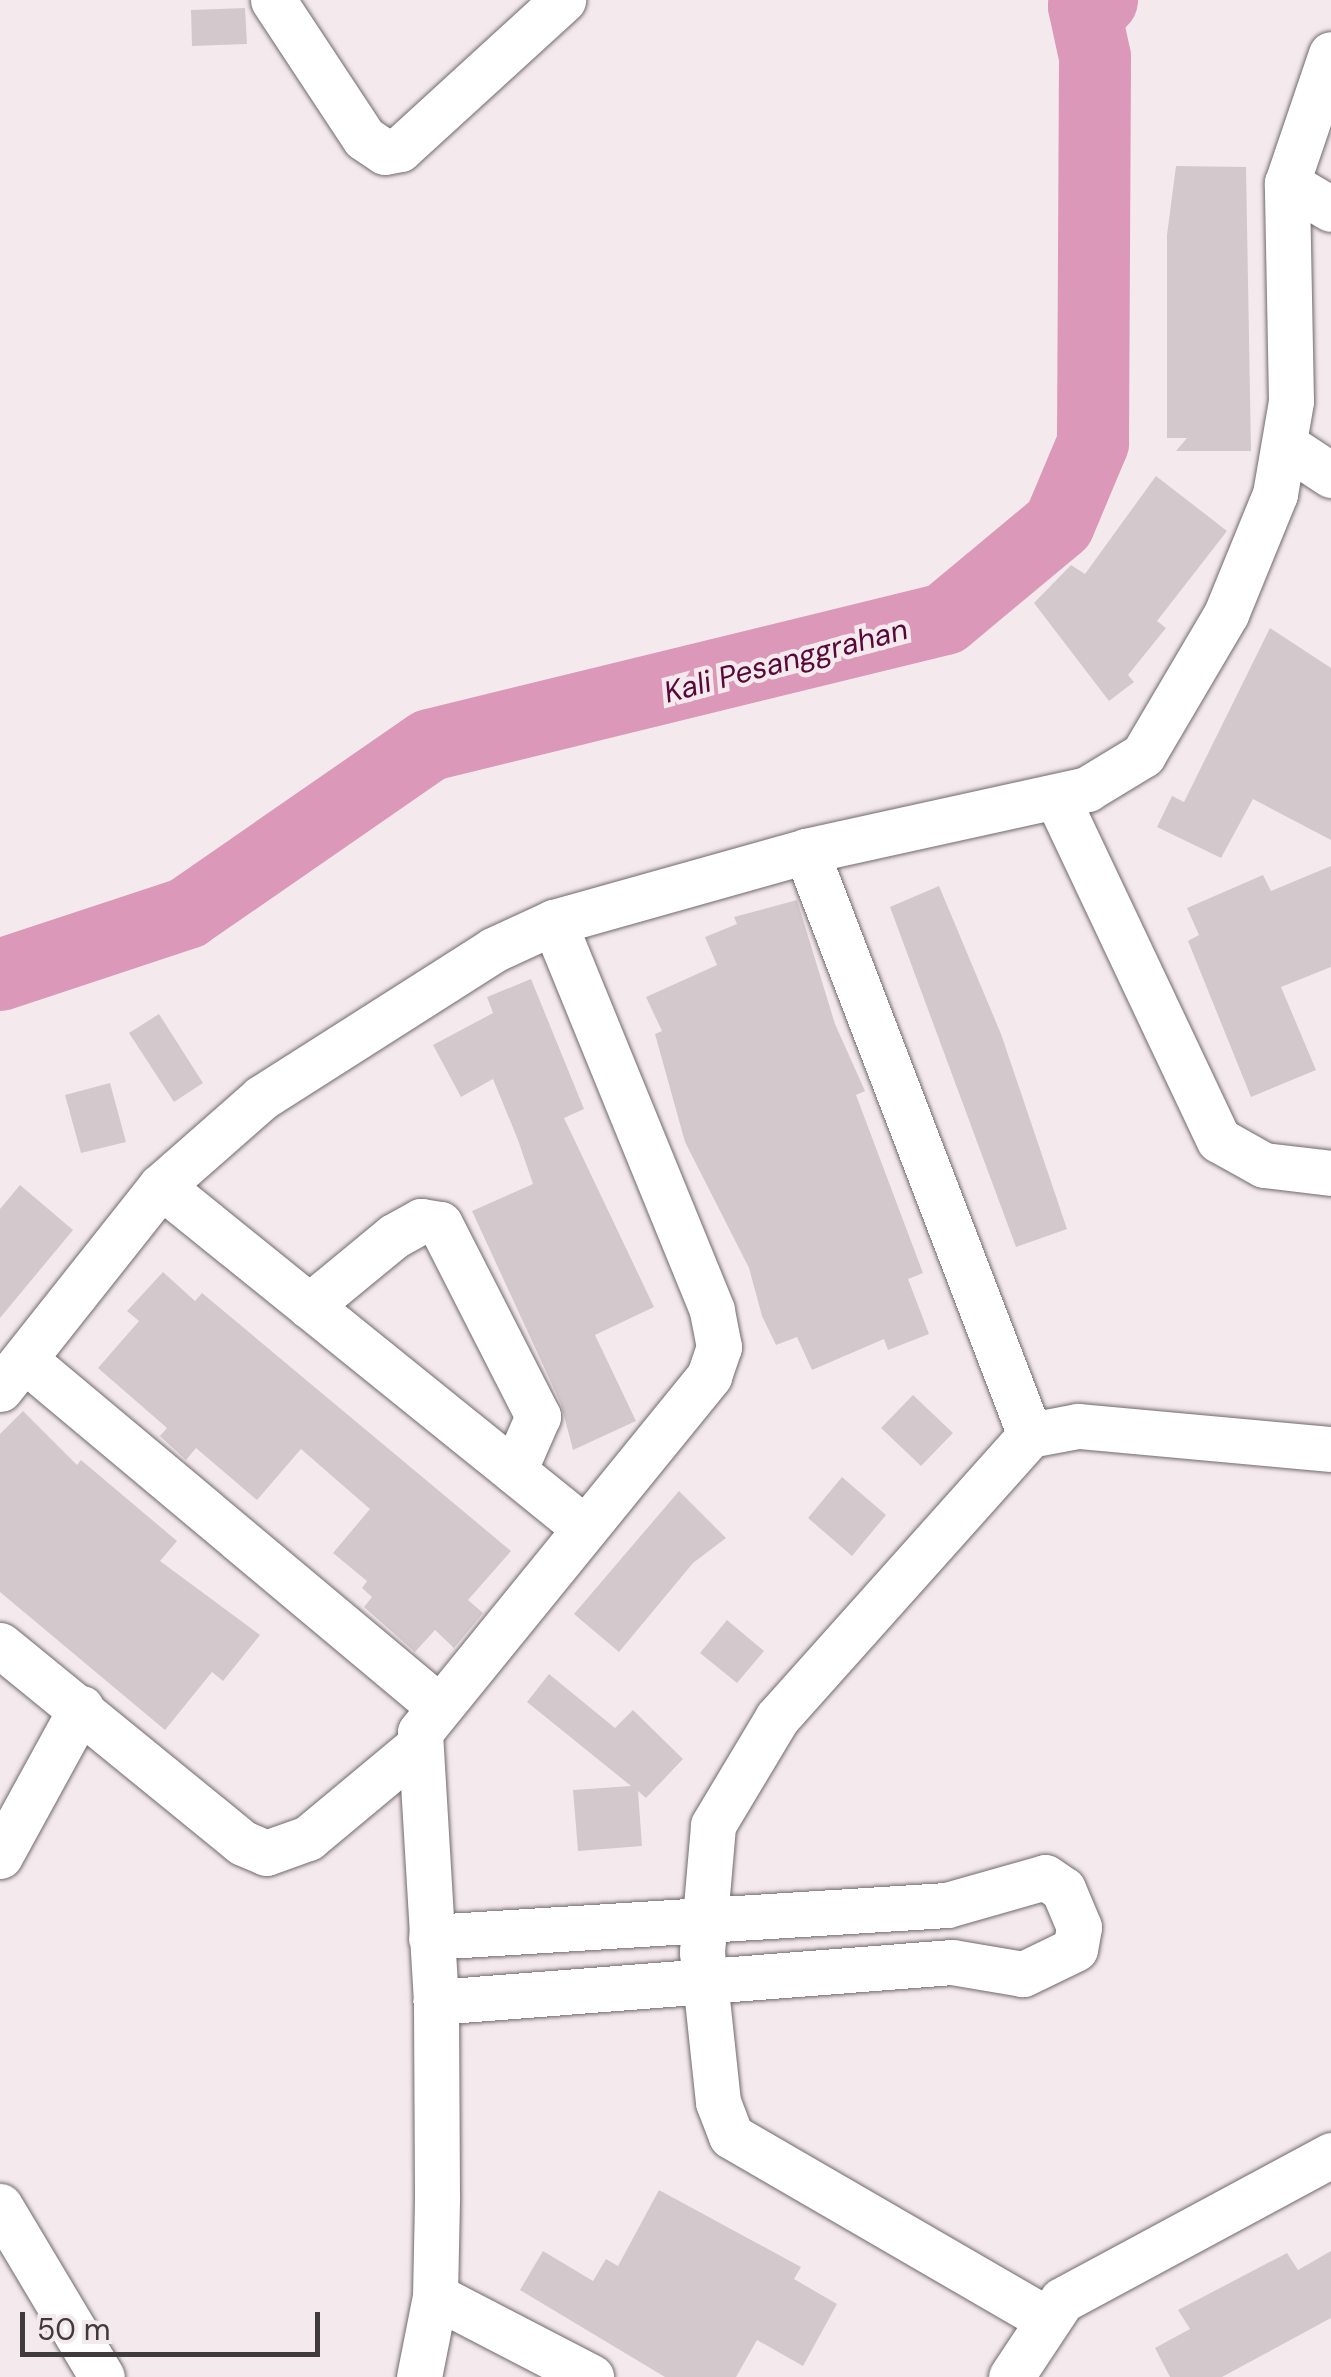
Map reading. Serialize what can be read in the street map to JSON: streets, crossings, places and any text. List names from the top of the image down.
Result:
{
  "water": ["Kali Pesanggrahan"],
  "scale_bar": "50 m"
}
